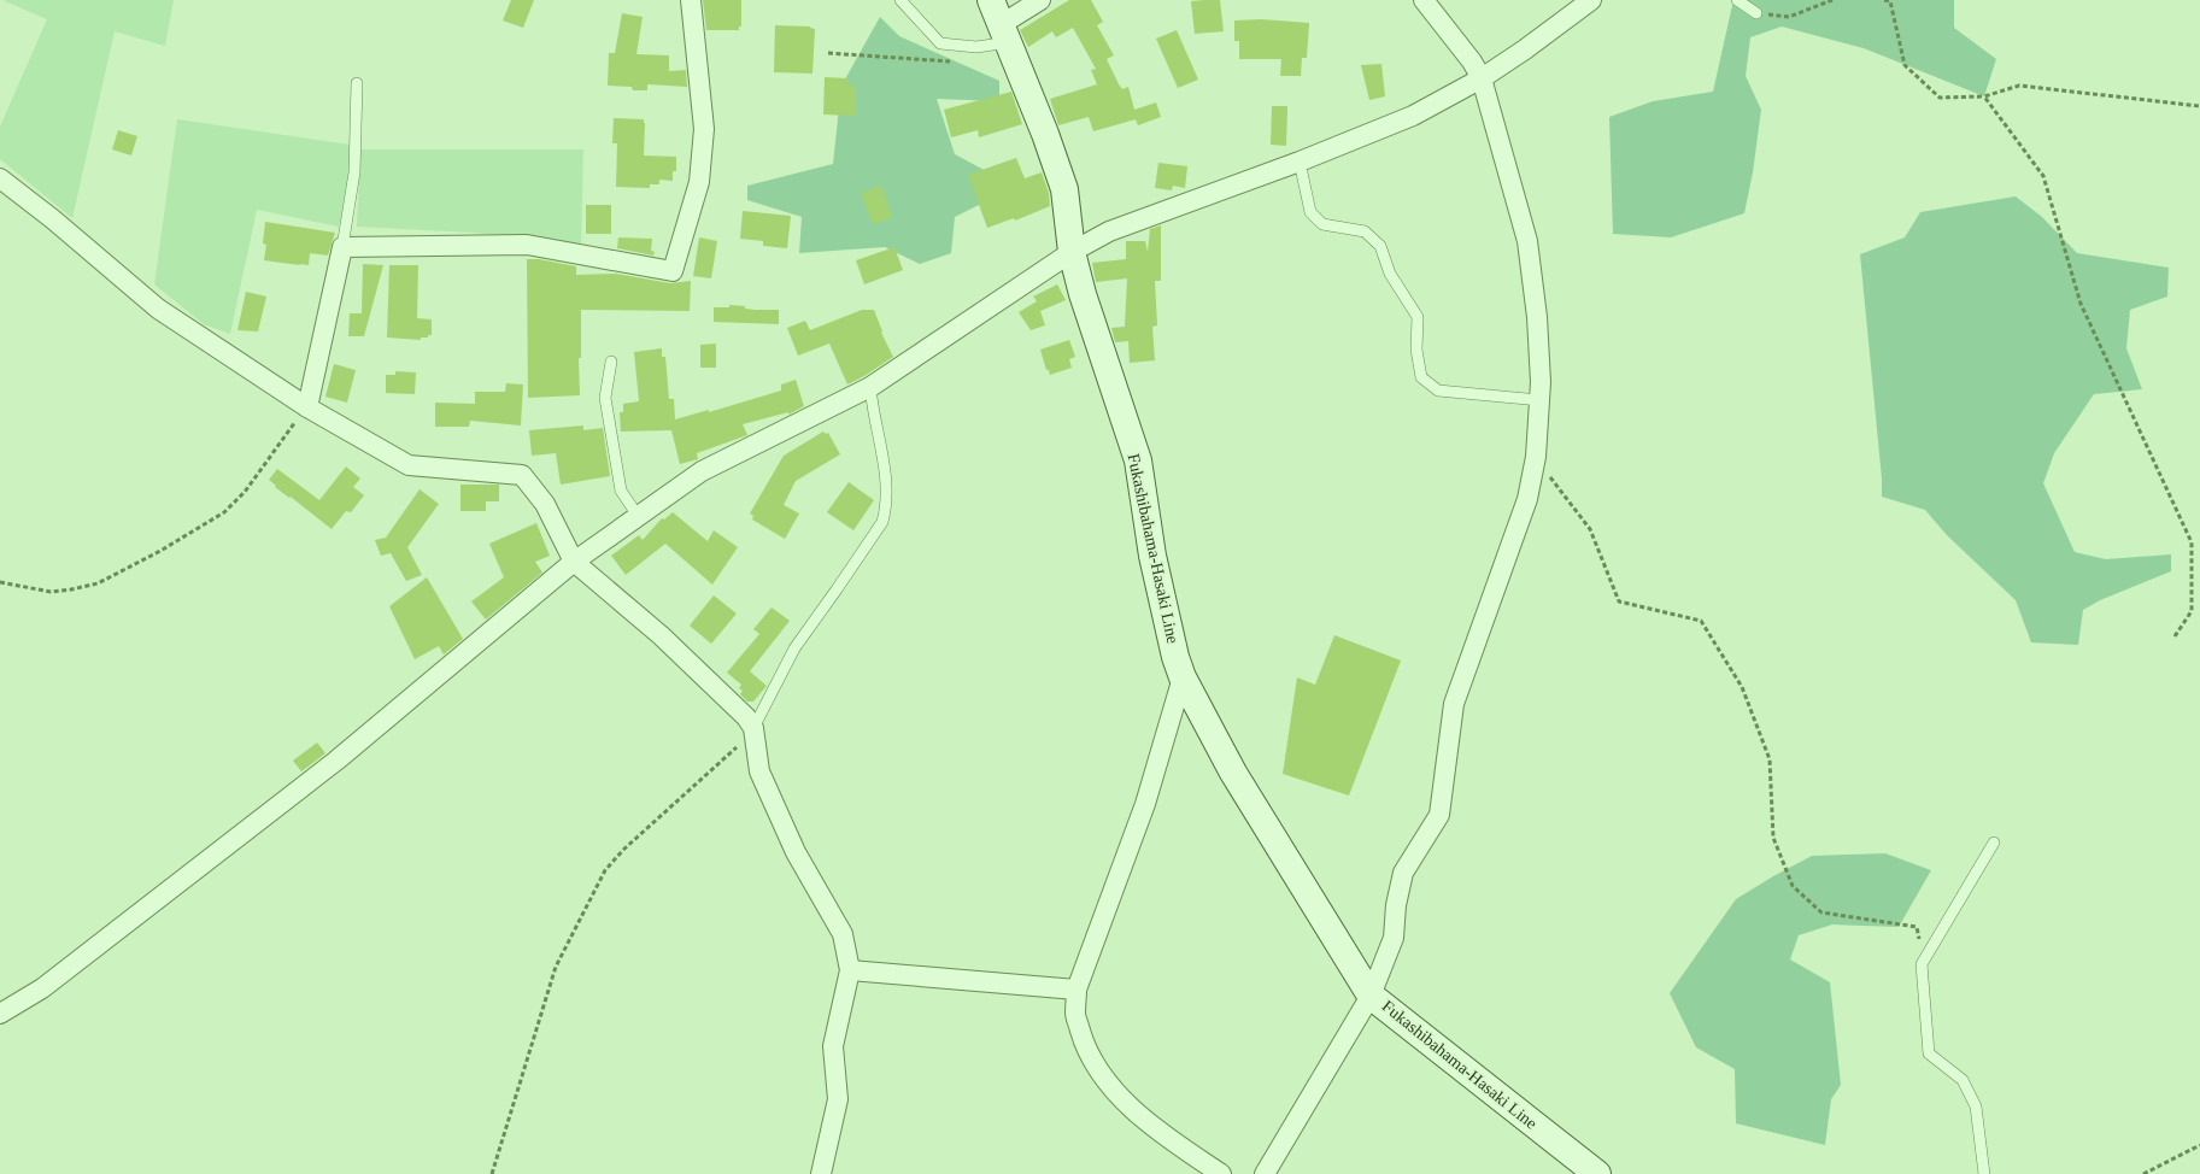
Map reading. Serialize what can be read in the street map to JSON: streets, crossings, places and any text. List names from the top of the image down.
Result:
{
  "streets": {
    "main road": ["Fukashibahama-Hasaki Line"]
  }
}
